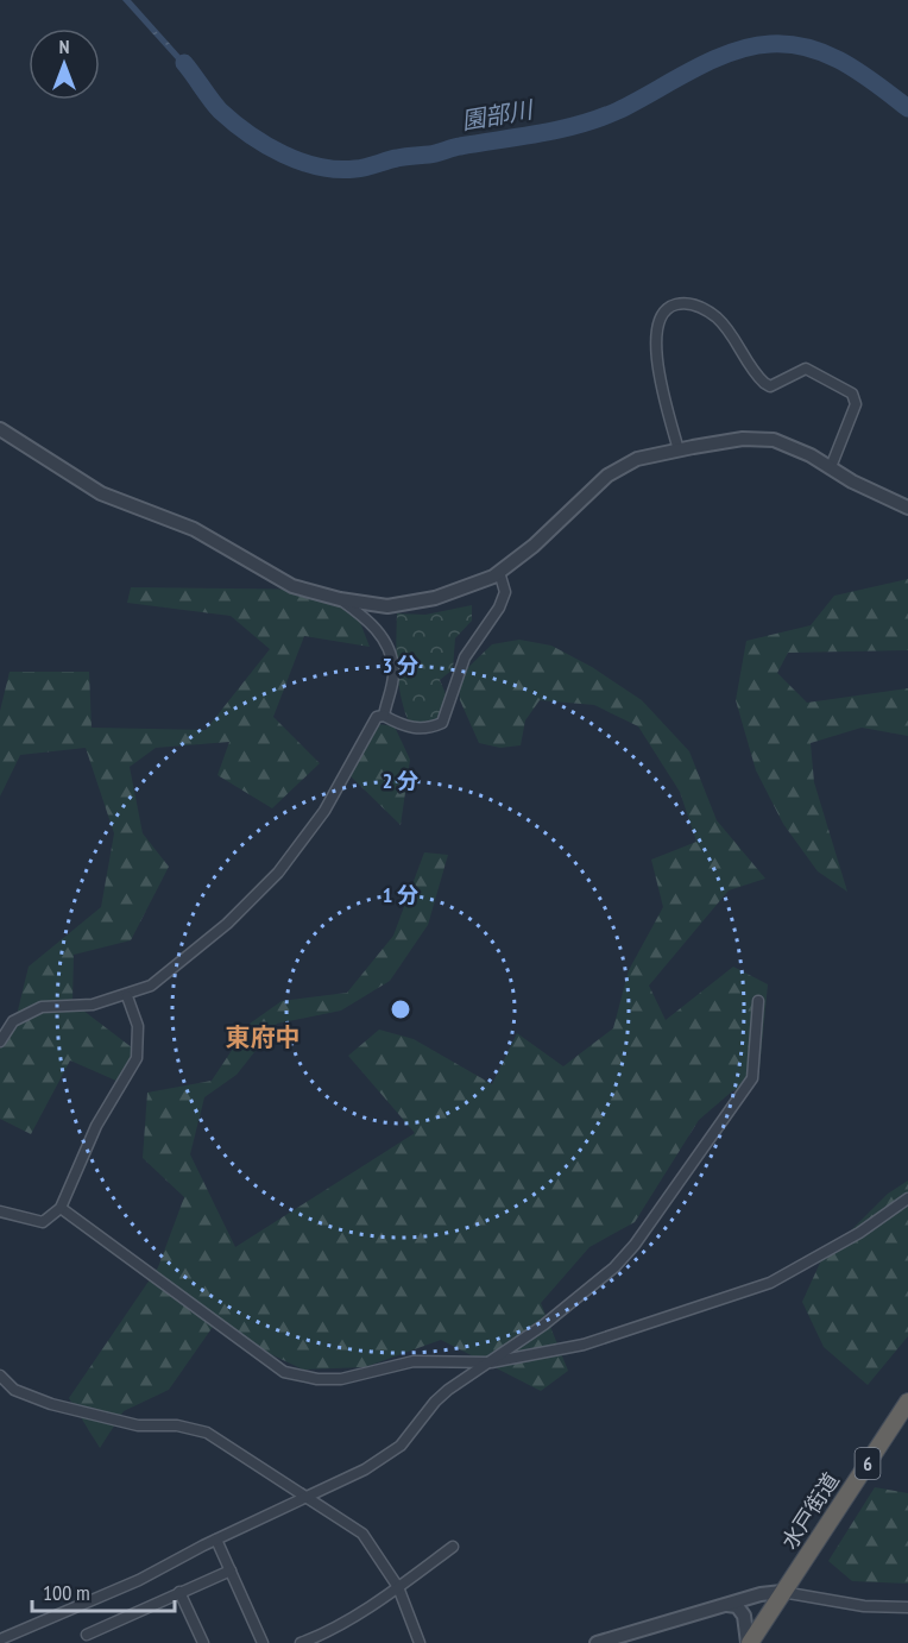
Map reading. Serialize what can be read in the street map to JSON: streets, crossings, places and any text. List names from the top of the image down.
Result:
{
  "streets": {
    "highway": ["6", "水戸街道"]
  },
  "districts": ["東府中"],
  "water": ["園部川"],
  "scale_bar": "100 m",
  "north": "top",
  "rings": ["3 分", "2 分", "1 分"]
}
